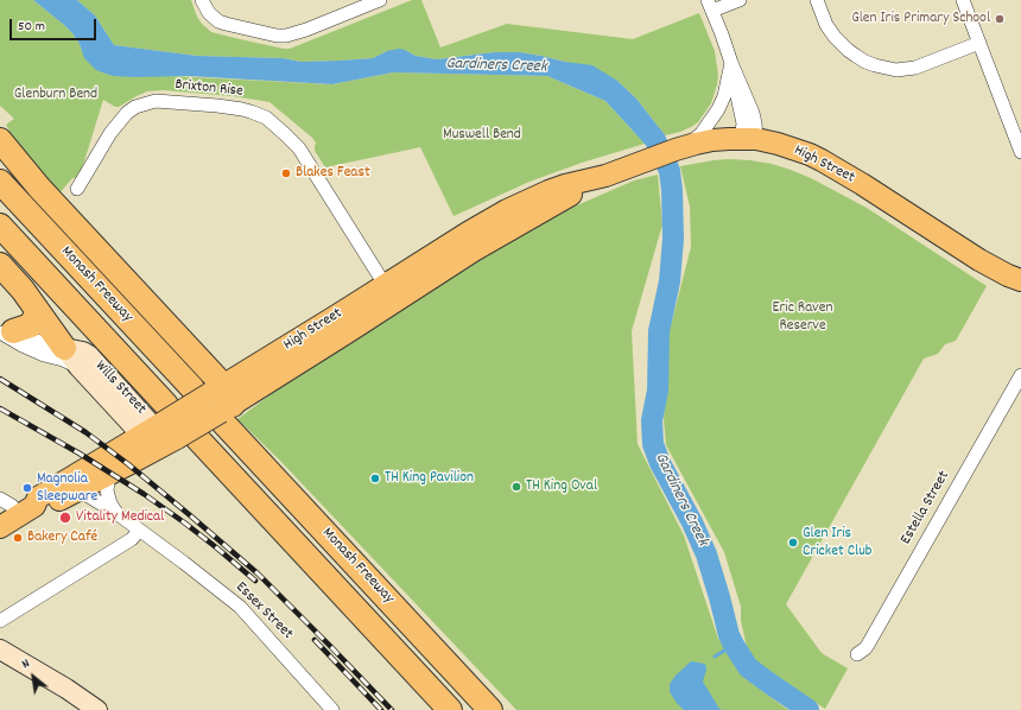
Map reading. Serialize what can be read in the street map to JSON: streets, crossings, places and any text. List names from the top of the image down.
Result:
{
  "streets": {
    "highway": ["Monash Freeway"],
    "main road": ["High Street", "Wills Street"],
    "street": ["Brixton Rise", "Estella Street", "Essex Street"]
  },
  "crossings": [
    ["Brixton Rise", "High Street"],
    ["High Street", "Monash Freeway"],
    ["High Street", "Wills Street"],
    ["High Street", "Essex Street"],
    ["Monash Freeway", "Wills Street"]
  ],
  "water": ["Gardiners Creek"],
  "parks": ["Glenburn Bend", "Muswell Bend", "Eric Raven Reserve"],
  "places": [
    "Glen Iris Primary School",
    "Blakes Feast",
    "TH King Pavilion",
    "TH King Oval",
    "Magnolia Sleepware",
    "Vitality Medical",
    "Bakery Café",
    "Glen Iris Cricket Club"
  ],
  "scale_bar": "50 m",
  "north": "top left"
}
